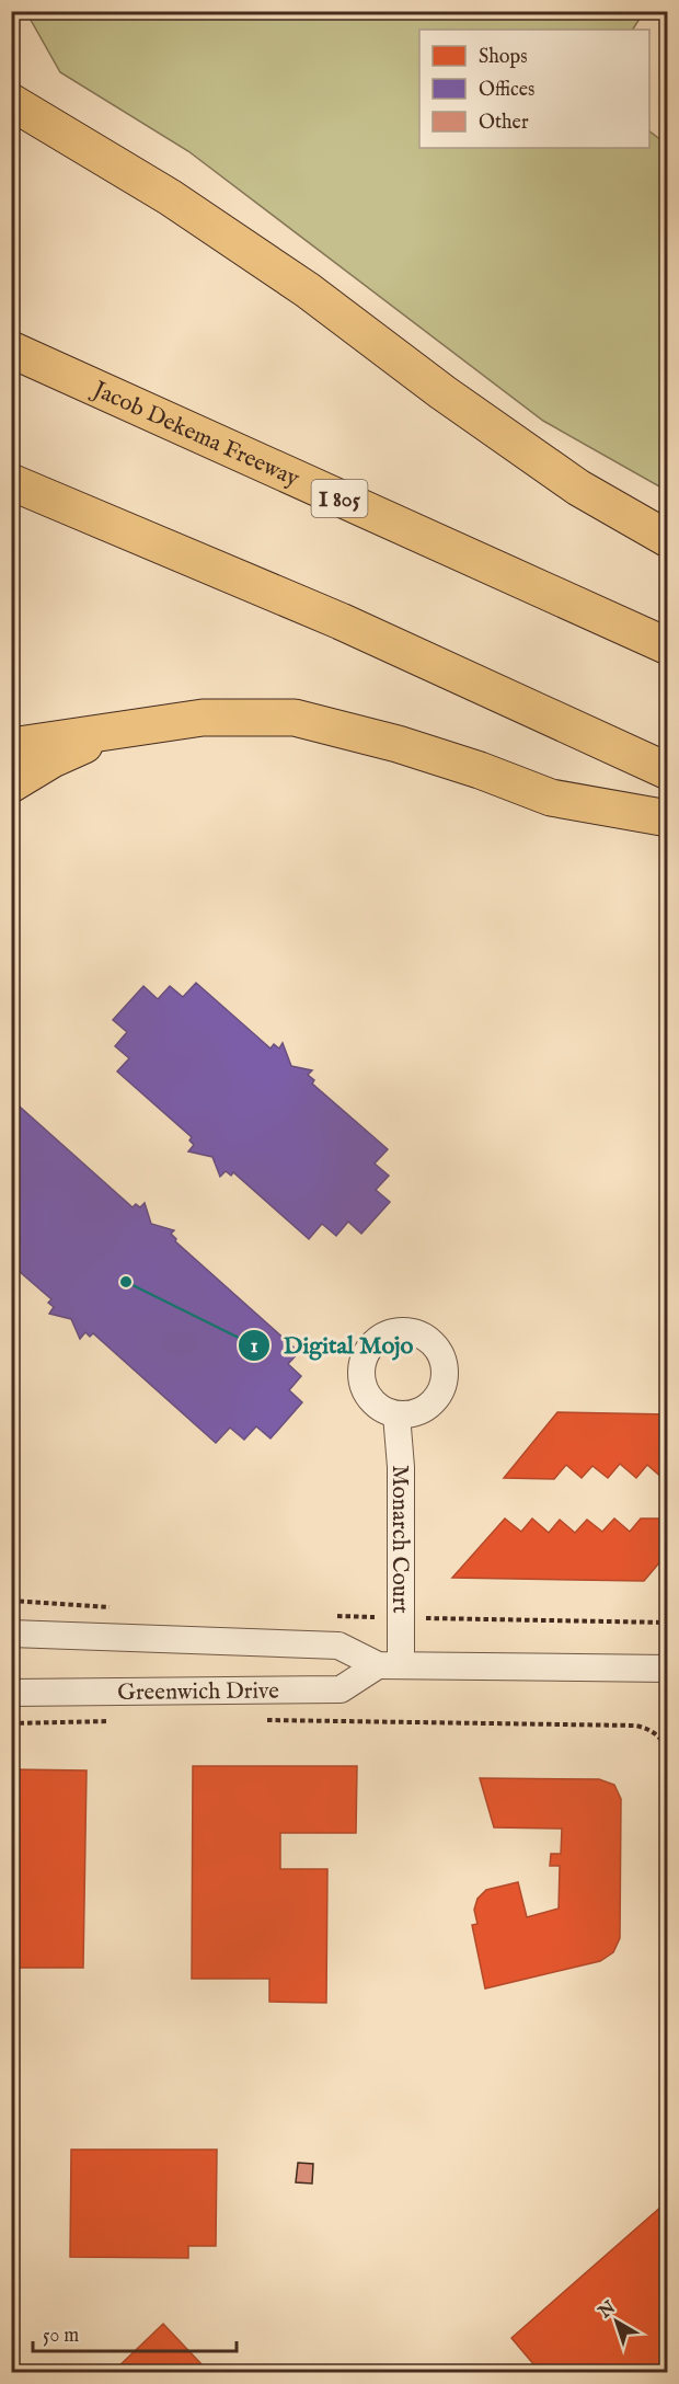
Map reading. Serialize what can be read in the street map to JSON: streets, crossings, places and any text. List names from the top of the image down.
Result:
{
  "streets": {
    "highway": ["Jacob Dekema Freeway", "I 805"],
    "street": ["Monarch Court", "Greenwich Drive"]
  },
  "crossings": [
    ["Monarch Court", "Greenwich Drive"]
  ],
  "places": ["Digital Mojo"],
  "legend": ["Shops", "Offices", "Other"],
  "scale_bar": "50 m",
  "north": "top left"
}
